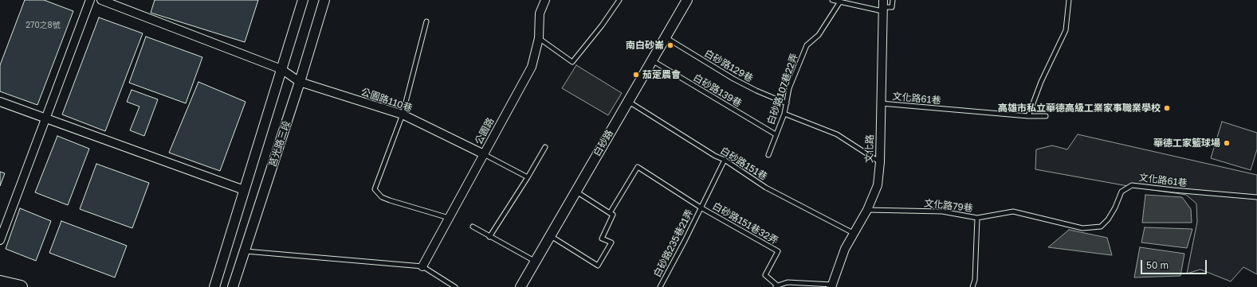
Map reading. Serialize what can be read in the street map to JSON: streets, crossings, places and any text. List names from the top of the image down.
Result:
{
  "streets": {
    "street": [
      "公園路110巷",
      "公園路",
      "白砂路",
      "莒光路三段",
      "文化路"
    ],
    "lane": [
      "白砂路129巷",
      "白砂路107巷22弄",
      "白砂路139巷",
      "文化路61巷",
      "白砂路151巷",
      "文化路79巷",
      "白砂路151巷32弄",
      "白砂路235巷21弄"
    ]
  },
  "crossings": [
    ["白砂路129巷", "白砂路107巷22弄"],
    ["白砂路129巷", "白砂路"],
    ["白砂路107巷22弄", "白砂路139巷"],
    ["白砂路139巷", "白砂路"],
    ["文化路61巷", "文化路"],
    ["文化路61巷", "文化路79巷"],
    ["公園路110巷", "公園路"],
    ["公園路110巷", "莒光路三段"],
    ["白砂路", "白砂路151巷"],
    ["文化路", "白砂路151巷"],
    ["文化路", "文化路79巷"],
    ["白砂路151巷", "白砂路151巷32弄"],
    ["白砂路151巷32弄", "白砂路235巷21弄"]
  ],
  "places": [
    "南白砂崙",
    "茄萣農會",
    "高雄市私立華德高級工業家事職業學校",
    "華德工家籃球場"
  ],
  "house_numbers": ["270之8號"],
  "scale_bar": "50 m"
}
